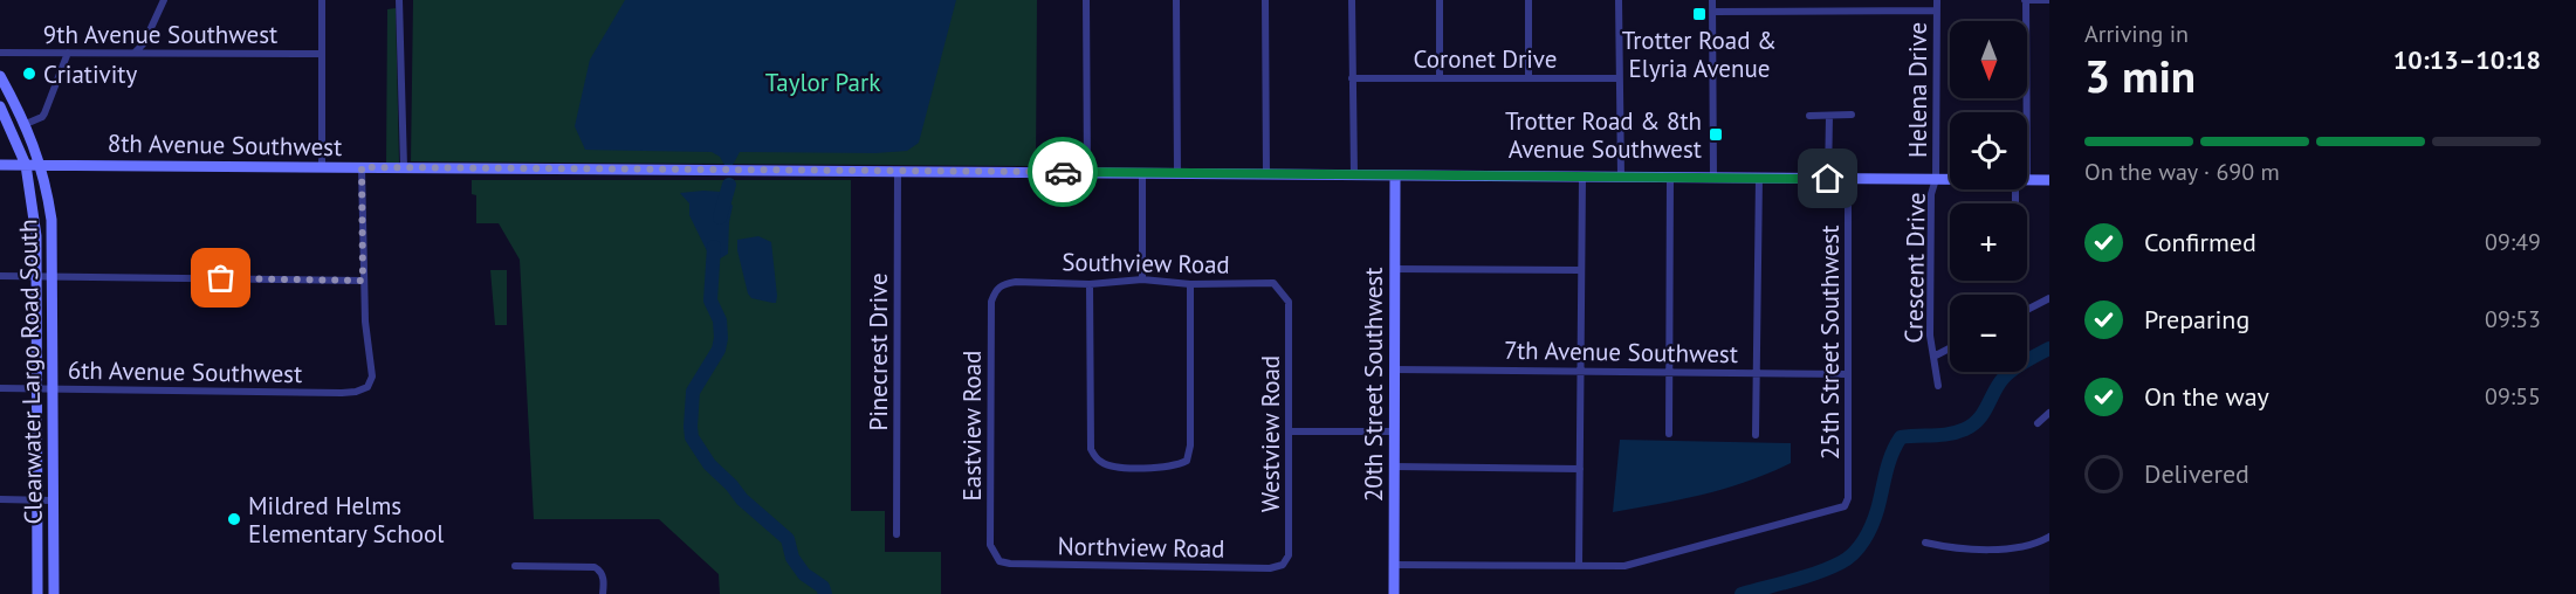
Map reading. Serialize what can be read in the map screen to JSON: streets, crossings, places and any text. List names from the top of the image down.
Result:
{
  "streets": {
    "street": [
      "9th Avenue Southwest",
      "Coronet Drive",
      "Helena Drive",
      "8th Avenue Southwest",
      "Southview Road",
      "Crescent Drive",
      "25th Street Southwest",
      "Pinecrest Drive",
      "7th Avenue Southwest",
      "Clearwater Largo Road South",
      "6th Avenue Southwest",
      "20th Street Southwest",
      "Eastview Road",
      "Westview Road",
      "Northview Road"
    ]
  },
  "crossings": [
    ["Helena Drive", "8th Avenue Southwest"],
    ["Helena Drive", "Crescent Drive"],
    ["8th Avenue Southwest", "Crescent Drive"],
    ["8th Avenue Southwest", "25th Street Southwest"],
    ["8th Avenue Southwest", "Pinecrest Drive"],
    ["8th Avenue Southwest", "Clearwater Largo Road South"],
    ["8th Avenue Southwest", "20th Street Southwest"],
    ["Southview Road", "Eastview Road"],
    ["Southview Road", "Westview Road"],
    ["25th Street Southwest", "7th Avenue Southwest"],
    ["7th Avenue Southwest", "20th Street Southwest"],
    ["Clearwater Largo Road South", "6th Avenue Southwest"],
    ["Eastview Road", "Northview Road"],
    ["Westview Road", "Northview Road"]
  ],
  "parks": ["Taylor Park"],
  "places": {
    "transit": ["Trotter Road & Elyria Avenue", "Trotter Road & 8th Avenue Southwest"],
    "other": ["Criativity", "Mildred Helms Elementary School"]
  },
  "north": "bottom",
  "page": {
    "heading": ["3 min", "Arriving in", "10:13–10:18"],
    "map_buttons": ["+", "−"],
    "bar": "On the way · 690 m",
    "list": [
      ["Confirmed", "09:49"],
      ["Preparing", "09:53"],
      ["On the way", "09:55"],
      "Delivered"
    ]
  }
}
